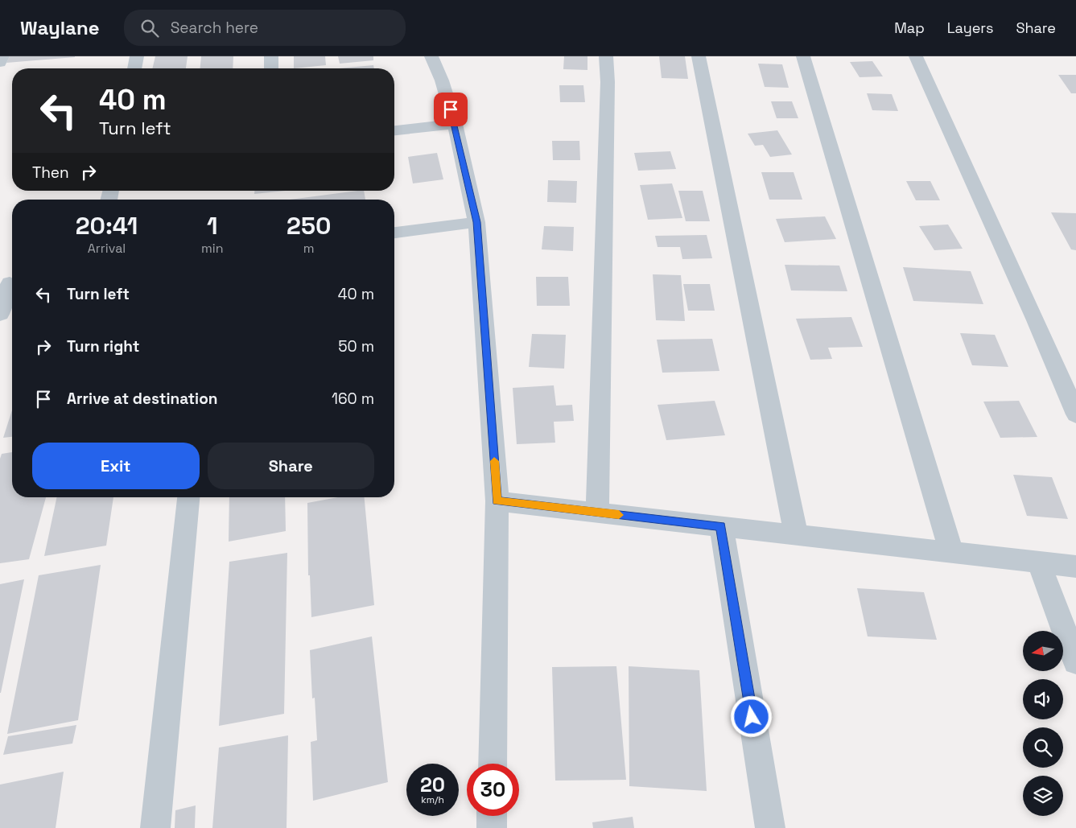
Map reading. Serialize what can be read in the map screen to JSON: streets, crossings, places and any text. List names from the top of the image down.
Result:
{
  "north": "left",
  "page": {
    "header": "Waylane",
    "search": "Search here",
    "nav": ["Map", "Layers", "Share"],
    "turn": ["40 m", "Turn left"],
    "then": "Then",
    "eta": [
      "20:41",
      "Arrival",
      "1",
      "min",
      "250",
      "m"
    ],
    "list": [
      {
        "name": "Turn left",
        "value": "40 m"
      },
      {
        "name": "Turn right",
        "value": "50 m"
      },
      {
        "name": "Arrive at destination",
        "value": "160 m"
      }
    ],
    "buttons": ["Exit", "Share"],
    "speed": "20 km/h",
    "limit": "30"
  }
}
